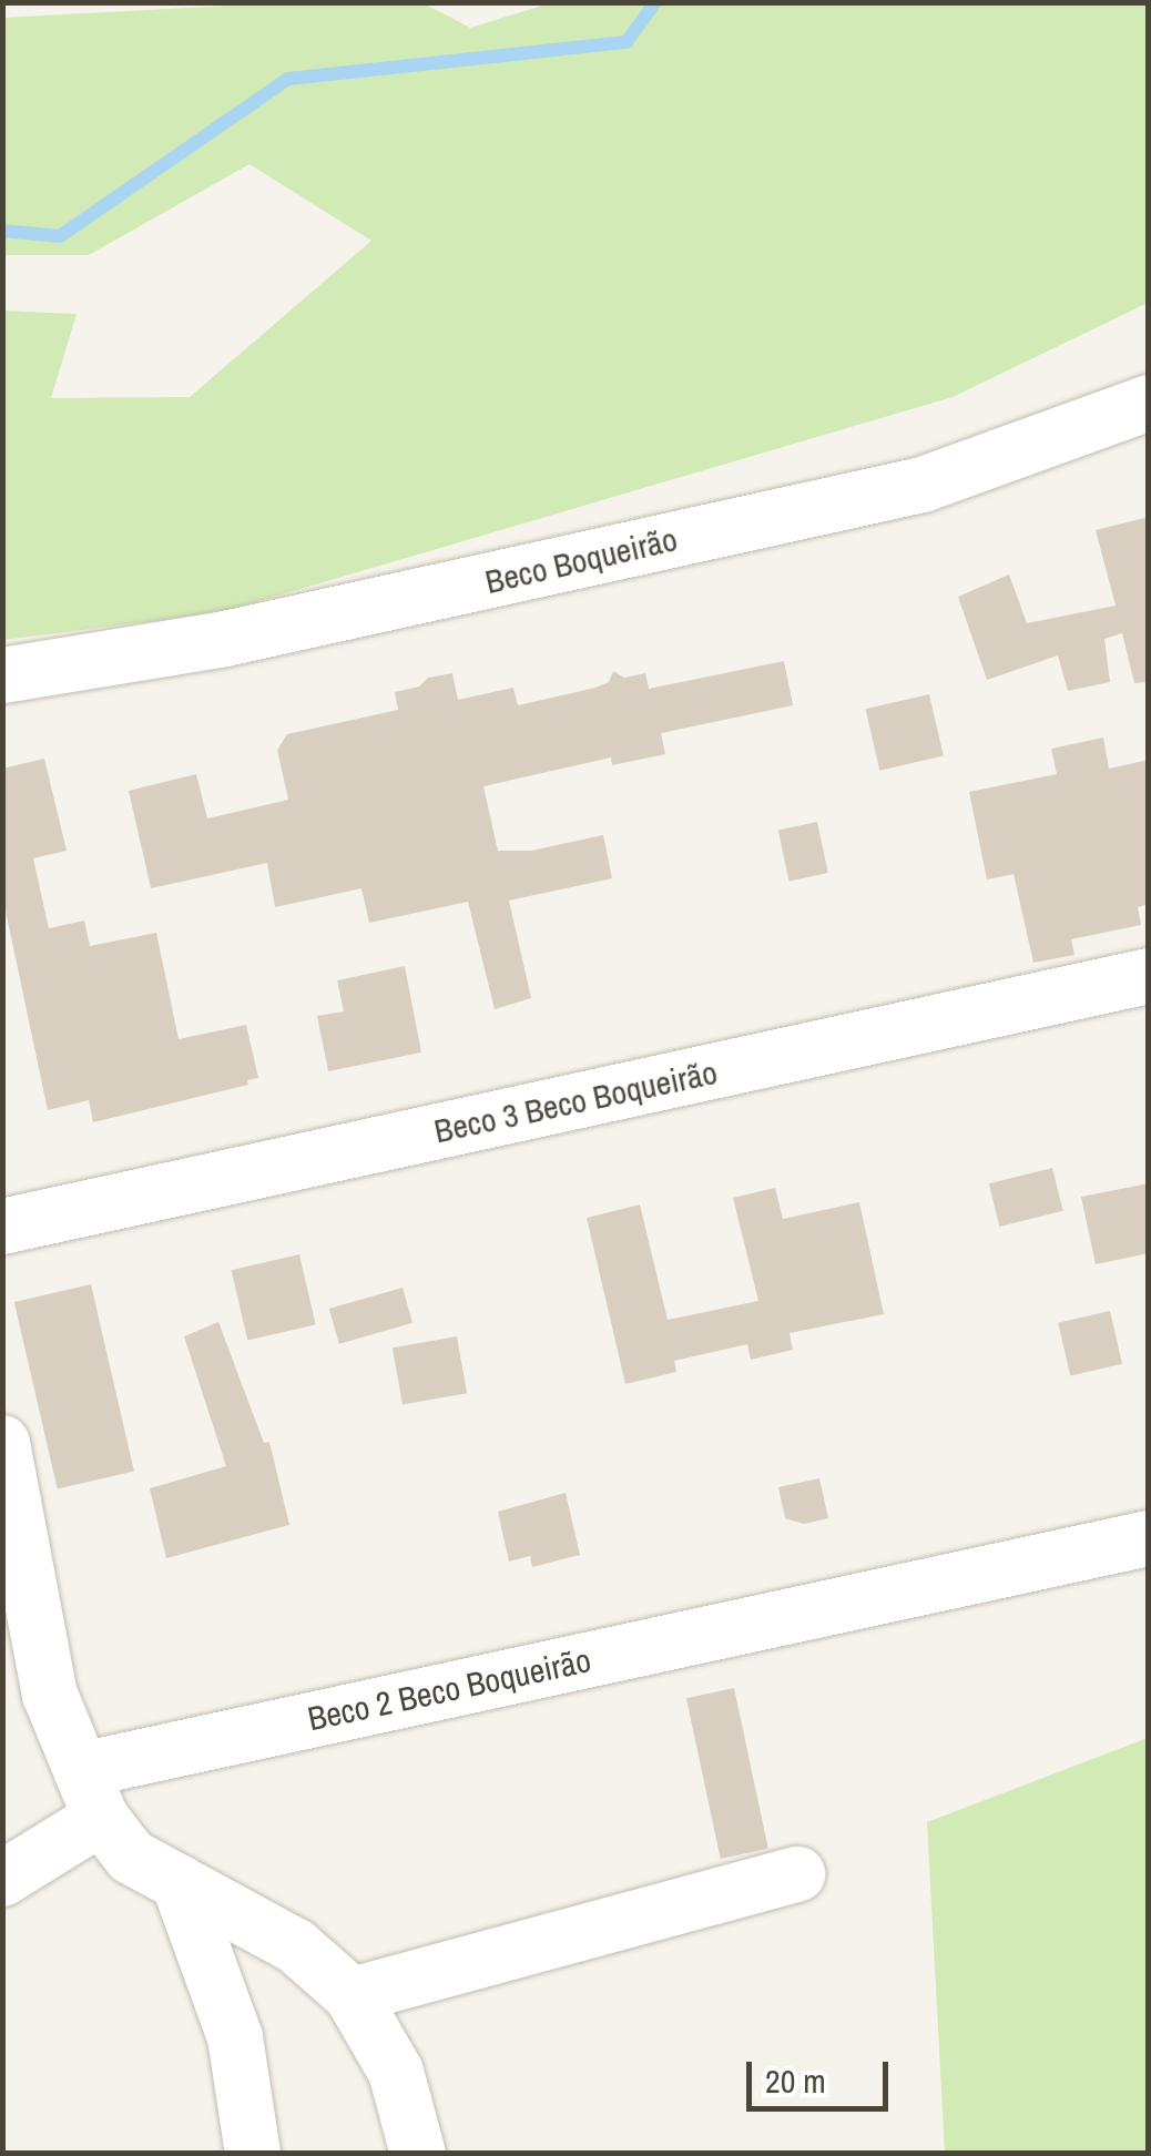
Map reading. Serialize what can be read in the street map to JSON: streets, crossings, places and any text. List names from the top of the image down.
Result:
{
  "streets": {
    "street": ["Beco Boqueirão", "Beco 3 Beco Boqueirão", "Beco 2 Beco Boqueirão"]
  },
  "scale_bar": "20 m"
}
